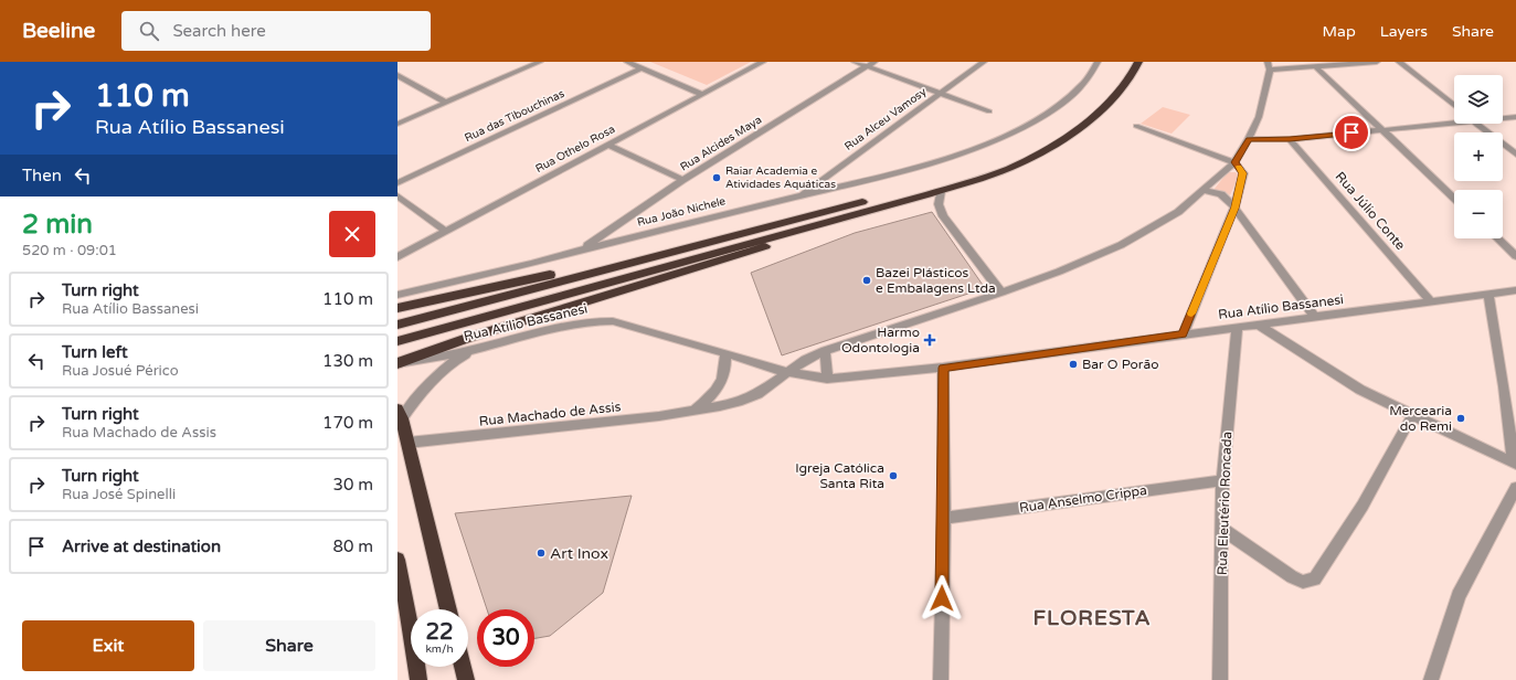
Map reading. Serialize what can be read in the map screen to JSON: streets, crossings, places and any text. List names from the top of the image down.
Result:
{
  "streets": {
    "street": [
      "Rua das Tibouchinas",
      "Rua Alceu Vamosy",
      "Rua Alcides Maya",
      "Rua Othelo Rosa",
      "Rua Júlio Conte",
      "Rua João Nichele",
      "Rua Atílio Bassanesi",
      "Rua Machado de Assis",
      "Rua Anselmo Crippa",
      "Rua Eleutério Roncada"
    ]
  },
  "crossings": [
    ["Rua Alceu Vamosy", "Rua João Nichele"],
    ["Rua Alcides Maya", "Rua João Nichele"],
    ["Rua Júlio Conte", "Rua Atílio Bassanesi"],
    ["Rua Atílio Bassanesi", "Rua Machado de Assis"],
    ["Rua Atílio Bassanesi", "Rua Eleutério Roncada"],
    ["Rua Anselmo Crippa", "Rua Eleutério Roncada"]
  ],
  "districts": ["FLORESTA"],
  "places": {
    "other": [
      "Raiar Academia e Atividades Aquáticas",
      "Bazei Plásticos e Embalagens Ltda",
      "Bar O Porão",
      "Mercearia do Remi",
      "Igreja Católica Santa Rita",
      "Art Inox"
    ],
    "health": ["Harmo Odontologia"]
  },
  "page": {
    "header": "Beeline",
    "search": "Search here",
    "nav": ["Map", "Layers", "Share"],
    "turn": ["110 m", "Rua Atílio Bassanesi"],
    "map_buttons": ["+", "−"],
    "then": "Then",
    "heading": ["2 min", "520 m · 09:01"],
    "list": [
      {
        "name": "Turn right",
        "note": "Rua Atílio Bassanesi",
        "value": "110 m"
      },
      {
        "name": "Turn left",
        "note": "Rua Josué Périco",
        "value": "130 m"
      },
      {
        "name": "Turn right",
        "note": "Rua Machado de Assis",
        "value": "170 m"
      },
      {
        "name": "Turn right",
        "note": "Rua José Spinelli",
        "value": "30 m"
      },
      {
        "name": "Arrive at destination",
        "value": "80 m"
      }
    ],
    "speed": "22 km/h",
    "limit": "30",
    "buttons": ["Exit", "Share"]
  }
}
